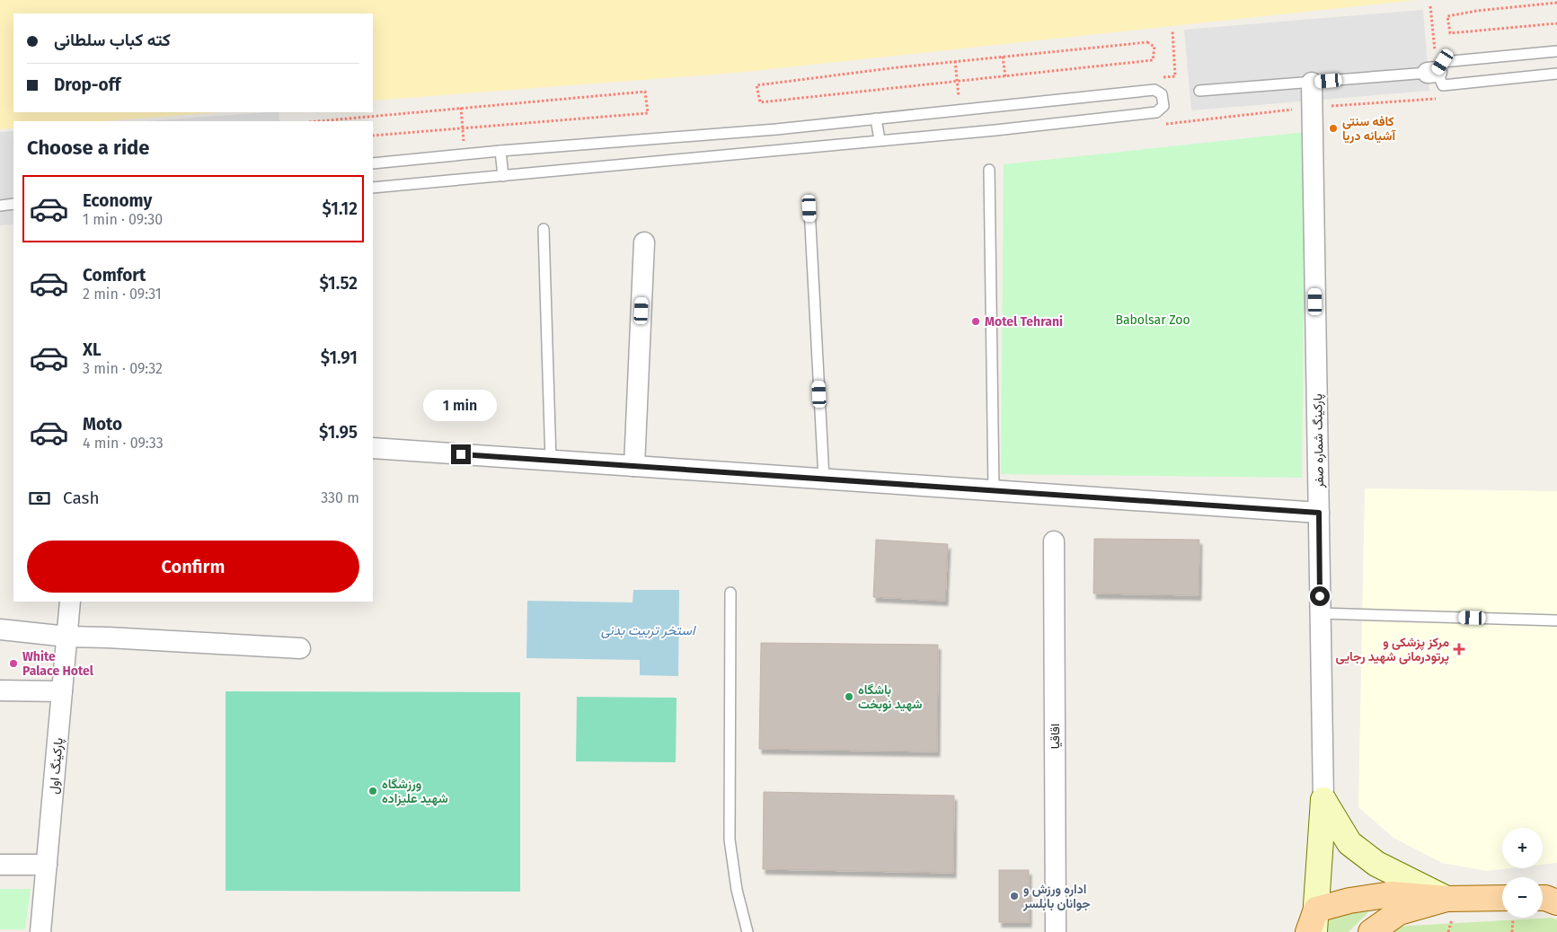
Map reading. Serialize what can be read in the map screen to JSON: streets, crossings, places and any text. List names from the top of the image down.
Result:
{
  "streets": {
    "street": ["پارکینگ شماره صفر", "اقاقیا", "پارکینگ اول"]
  },
  "water": ["استخر تربیت بدنی"],
  "parks": ["Babolsar Zoo"],
  "places": {
    "other": [
      "کافه سنتی آشیانه دریا",
      "Motel Tehrani",
      "White Palace Hotel",
      "باشگاه شهید نوبخت",
      "ورزشگاه شهید علیزاده",
      "اداره ورزش و جوانان بابلسر"
    ],
    "health": ["مرکز پزشکی و پرتودرمانی شهید رجایی"]
  },
  "page": {
    "banner": ["کته کباب سلطانی", "Drop-off"],
    "heading": "Choose a ride",
    "list": [
      {
        "name": "Economy",
        "note": "1 min · 09:30",
        "value": "$1.12"
      },
      {
        "name": "Comfort",
        "note": "2 min · 09:31",
        "value": "$1.52"
      },
      {
        "name": "XL",
        "note": "3 min · 09:32",
        "value": "$1.91"
      },
      {
        "name": "Moto",
        "note": "4 min · 09:33",
        "value": "$1.95"
      }
    ],
    "bubble": "1 min",
    "pay": ["Cash", "330 m"],
    "buttons": "Confirm",
    "map_buttons": ["+", "−"]
  }
}
